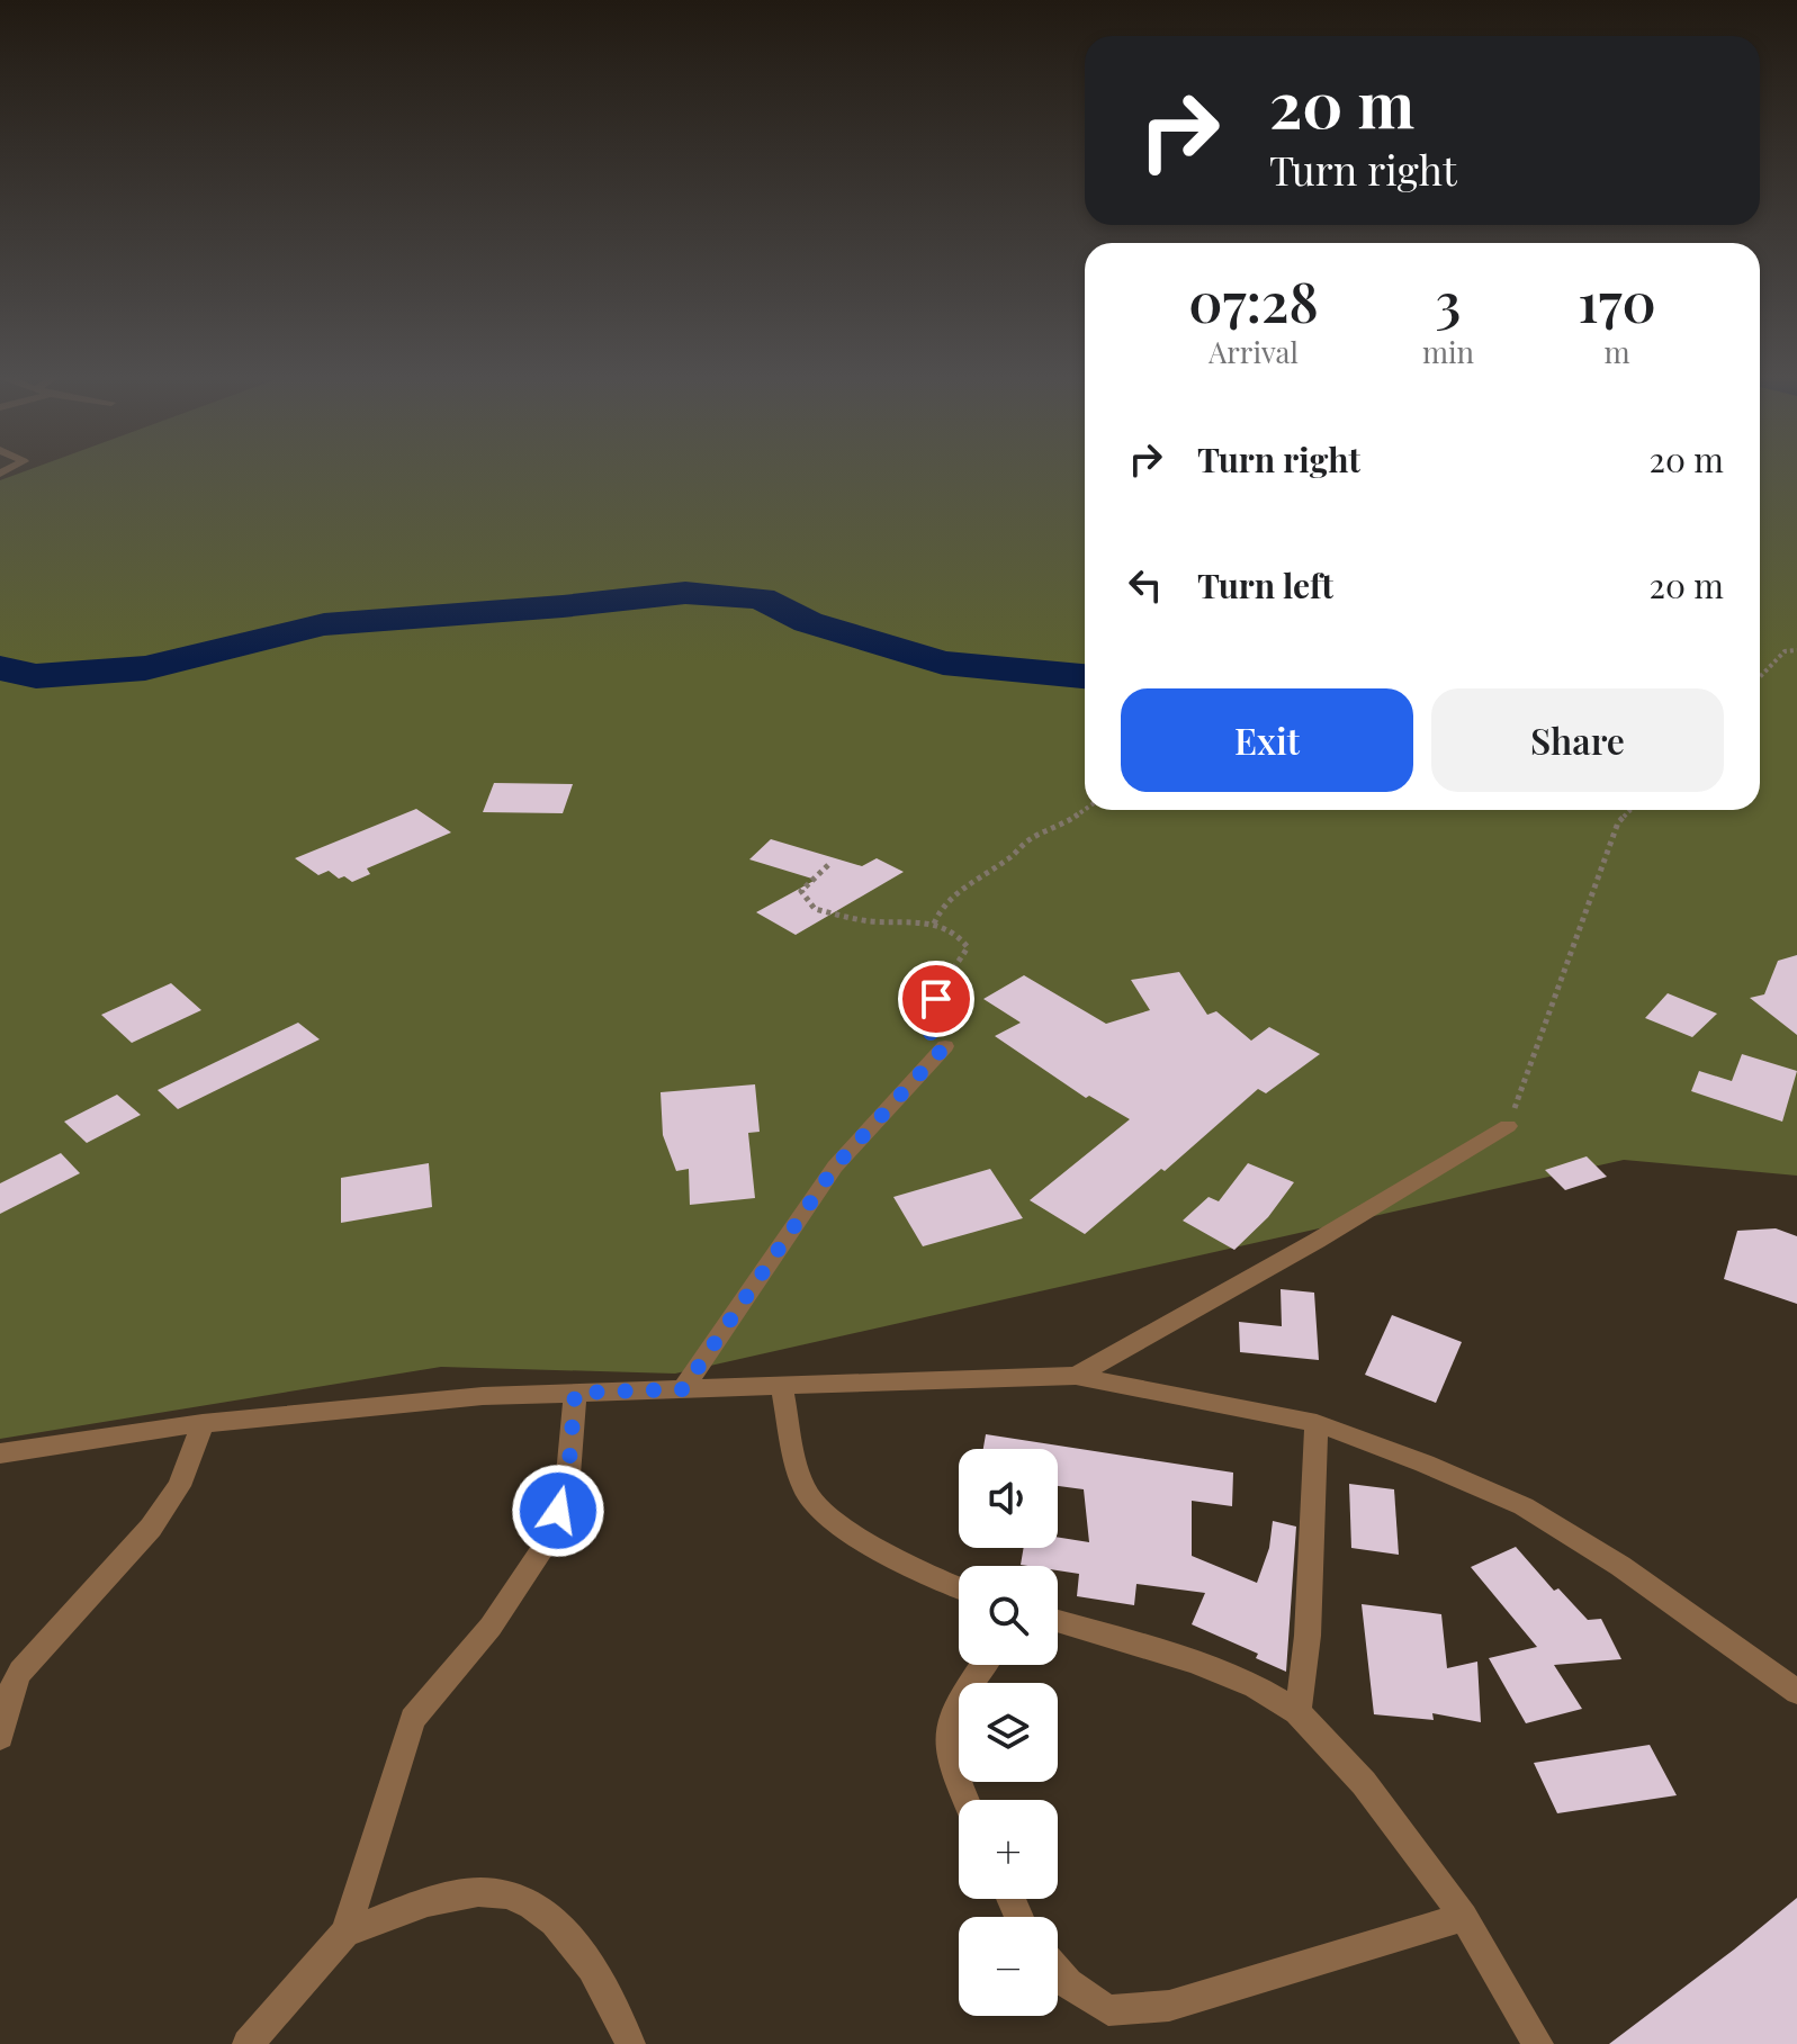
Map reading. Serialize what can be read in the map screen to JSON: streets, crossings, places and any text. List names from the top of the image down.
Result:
{
  "page": {
    "turn": ["20 m", "Turn right"],
    "eta": [
      "07:28",
      "Arrival",
      "3",
      "min",
      "170",
      "m"
    ],
    "list": [
      {
        "name": "Turn right",
        "value": "20 m"
      },
      {
        "name": "Turn left",
        "value": "20 m"
      }
    ],
    "buttons": ["Exit", "Share"],
    "map_buttons": ["+", "−"]
  }
}
